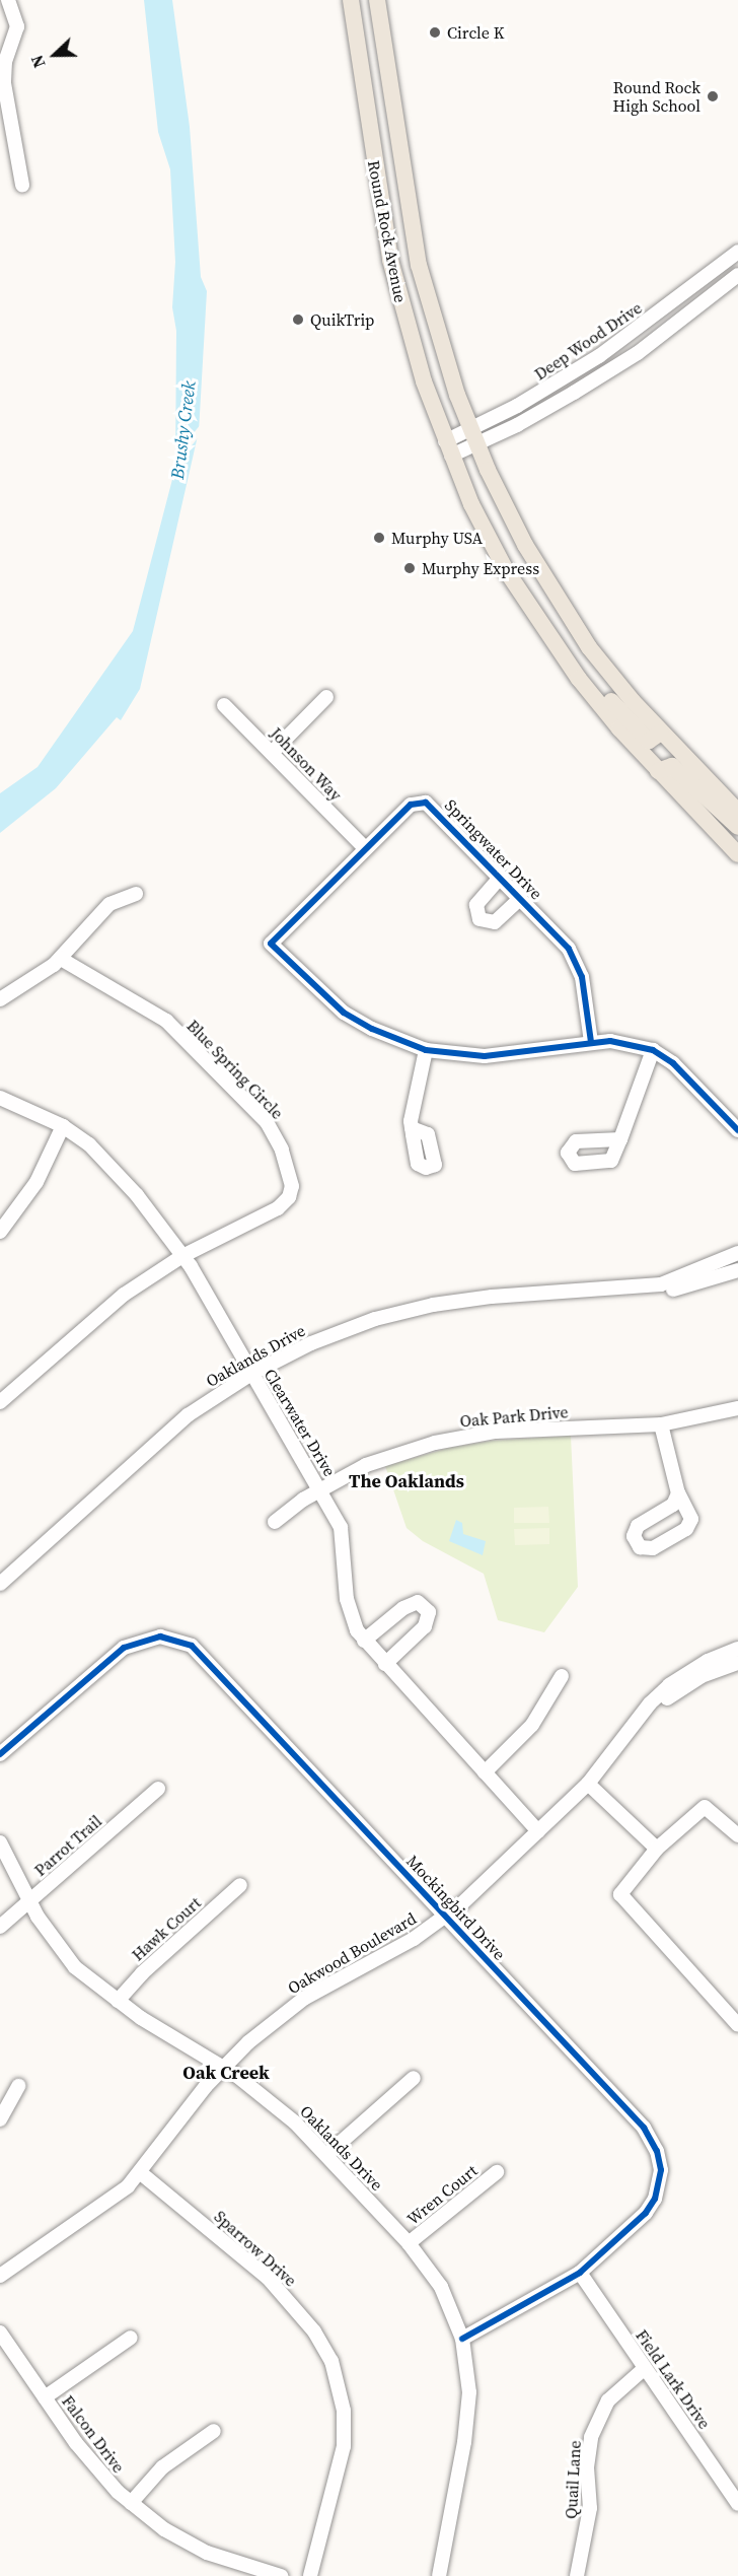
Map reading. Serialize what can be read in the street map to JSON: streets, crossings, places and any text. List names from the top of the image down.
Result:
{
  "streets": {
    "main road": ["Round Rock Avenue"],
    "street": [
      "Deep Wood Drive",
      "Johnson Way",
      "Springwater Drive",
      "Blue Spring Circle",
      "Oaklands Drive",
      "Oak Park Drive",
      "Clearwater Drive",
      "Parrot Trail",
      "Mockingbird Drive",
      "Hawk Court",
      "Oakwood Boulevard",
      "Wren Court",
      "Sparrow Drive",
      "Field Lark Drive",
      "Falcon Drive",
      "Quail Lane"
    ]
  },
  "crossings": [
    ["Round Rock Avenue", "Deep Wood Drive"],
    ["Johnson Way", "Springwater Drive"],
    ["Blue Spring Circle", "Clearwater Drive"],
    ["Oaklands Drive", "Clearwater Drive"],
    ["Oaklands Drive", "Parrot Trail"],
    ["Oaklands Drive", "Mockingbird Drive"],
    ["Oaklands Drive", "Hawk Court"],
    ["Oaklands Drive", "Oakwood Boulevard"],
    ["Oaklands Drive", "Wren Court"],
    ["Oak Park Drive", "Clearwater Drive"],
    ["Clearwater Drive", "Oakwood Boulevard"],
    ["Mockingbird Drive", "Oakwood Boulevard"],
    ["Mockingbird Drive", "Field Lark Drive"],
    ["Oakwood Boulevard", "Sparrow Drive"],
    ["Field Lark Drive", "Quail Lane"]
  ],
  "districts": ["The Oaklands", "Oak Creek"],
  "water": ["Brushy Creek"],
  "places": [
    "Circle K",
    "Round Rock High School",
    "QuikTrip",
    "Murphy USA",
    "Murphy Express"
  ],
  "north": "left"
}
